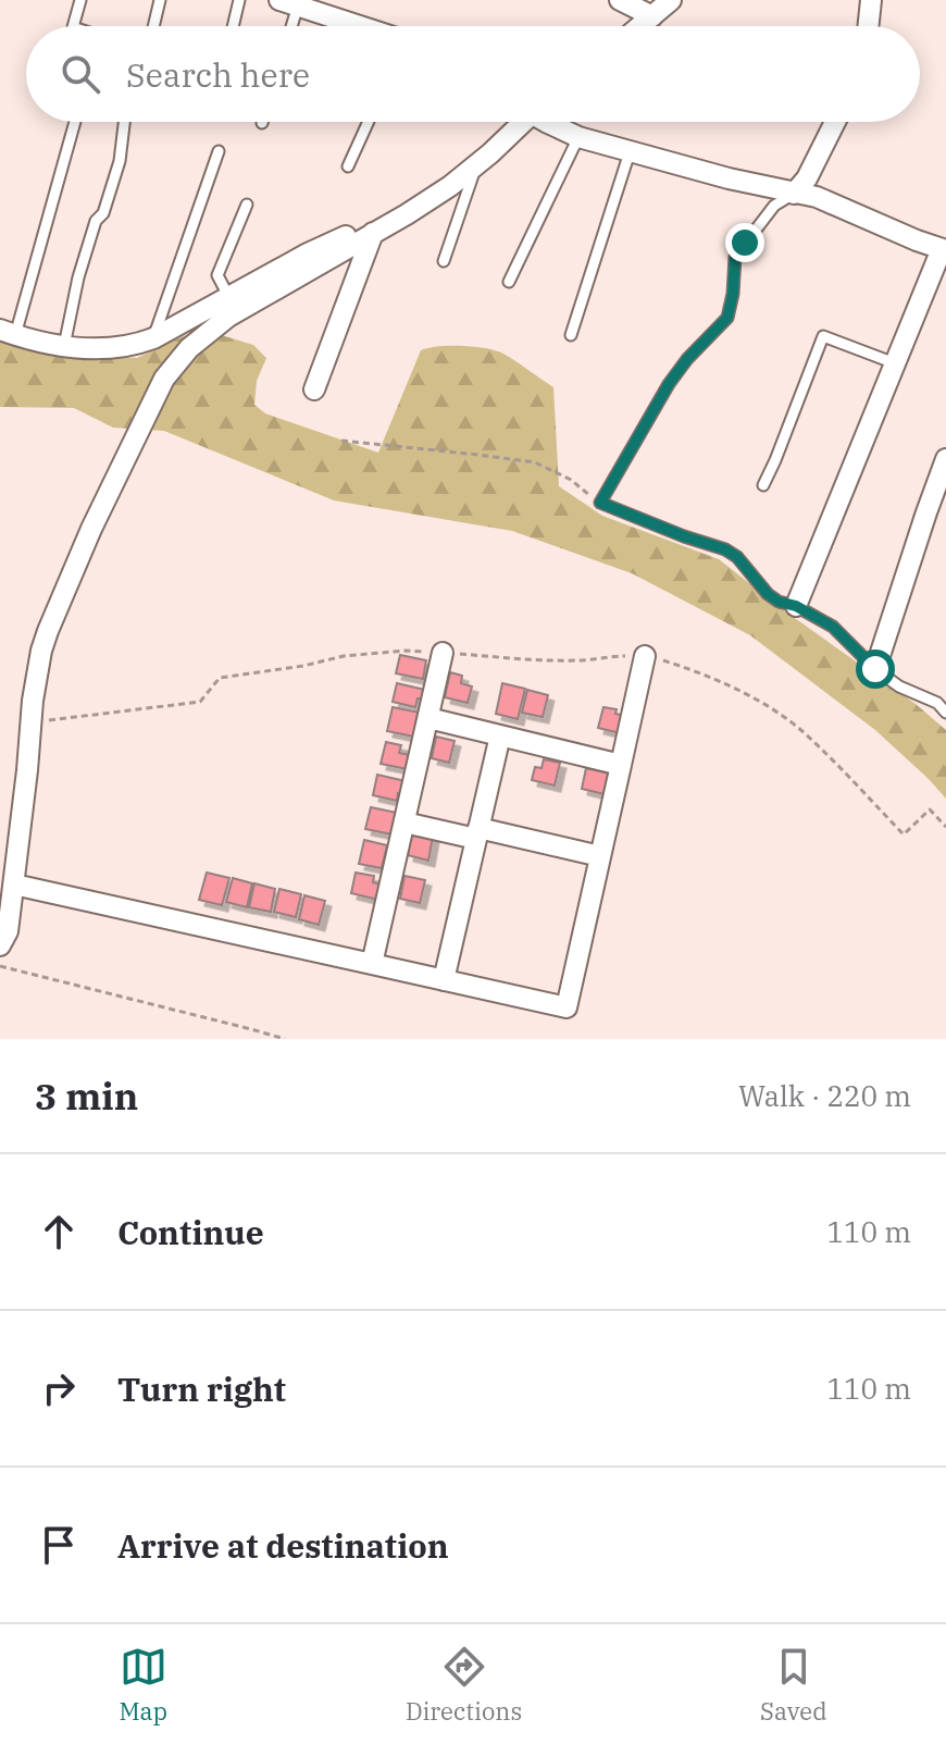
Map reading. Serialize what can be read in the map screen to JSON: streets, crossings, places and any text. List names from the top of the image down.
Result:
{
  "page": {
    "search": "Search here",
    "heading": ["3 min", "Walk · 220 m"],
    "list": [
      ["Continue", "110 m"],
      ["Turn right", "110 m"],
      "Arrive at destination"
    ],
    "nav": ["Map", "Directions", "Saved"]
  }
}
